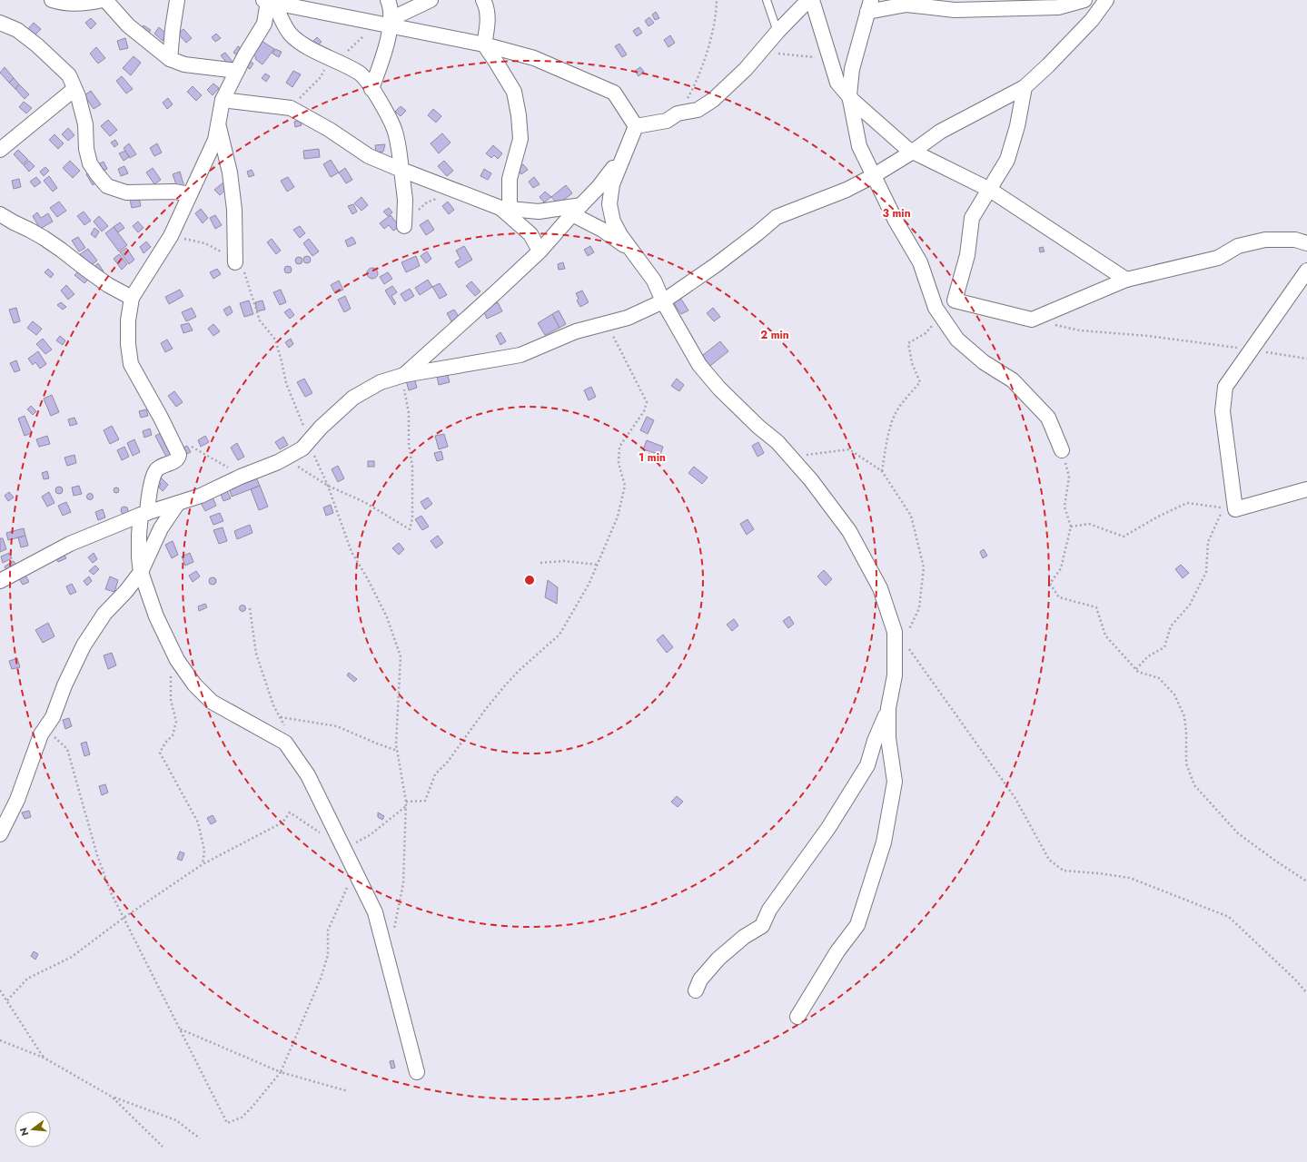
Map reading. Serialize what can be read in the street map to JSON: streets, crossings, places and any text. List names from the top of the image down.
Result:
{
  "north": "left",
  "rings": ["3 min", "2 min", "1 min"]
}
